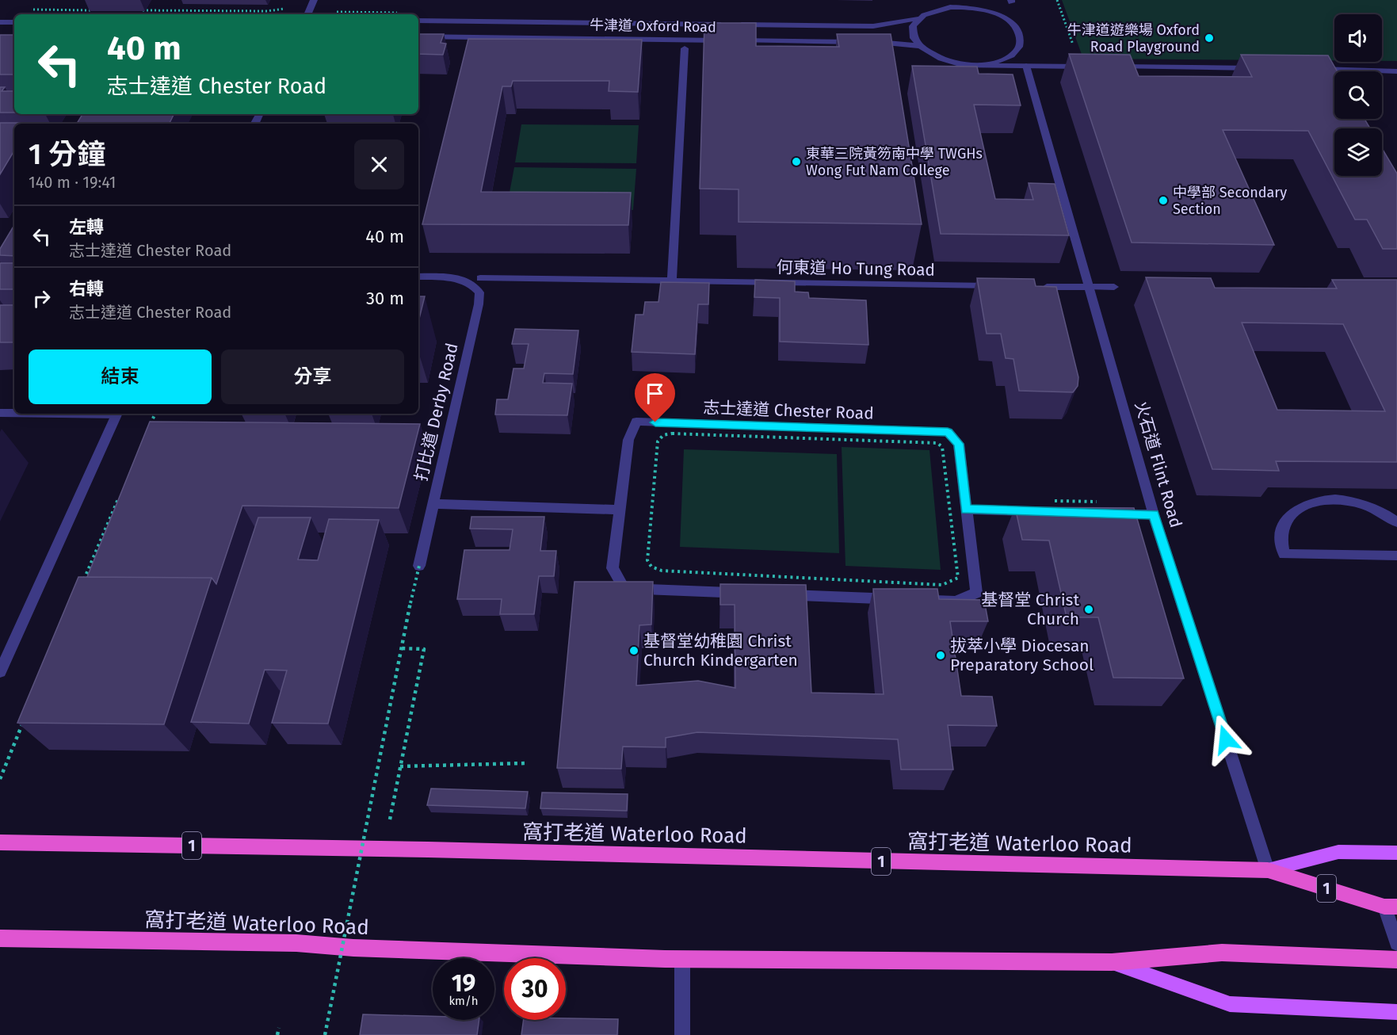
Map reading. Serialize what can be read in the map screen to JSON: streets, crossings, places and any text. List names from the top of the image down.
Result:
{
  "streets": {
    "highway": ["窩打老道 Waterloo Road", "1"],
    "street": [
      "牛津道 Oxford Road",
      "何東道 Ho Tung Road",
      "志士達道 Chester Road",
      "打比道 Derby Road",
      "火石道 Flint Road"
    ]
  },
  "crossings": [
    ["火石道 Flint Road", "窩打老道 Waterloo Road"]
  ],
  "places": [
    "牛津道遊樂場 Oxford Road Playground",
    "東華三院黃笏南中學 TWGHs Wong Fut Nam College",
    "中學部 Secondary Section",
    "基督堂 Christ Church",
    "基督堂幼稚園 Christ Church Kindergarten",
    "拔萃小學 Diocesan Preparatory School"
  ],
  "page": {
    "turn": ["40 m", "志士達道 Chester Road"],
    "heading": ["1 分鐘", "140 m · 19:41"],
    "list": [
      {
        "name": "左轉",
        "note": "志士達道 Chester Road",
        "value": "40 m"
      },
      {
        "name": "右轉",
        "note": "志士達道 Chester Road",
        "value": "30 m"
      }
    ],
    "buttons": ["結束", "分享"],
    "speed": "19 km/h",
    "limit": "30"
  }
}
